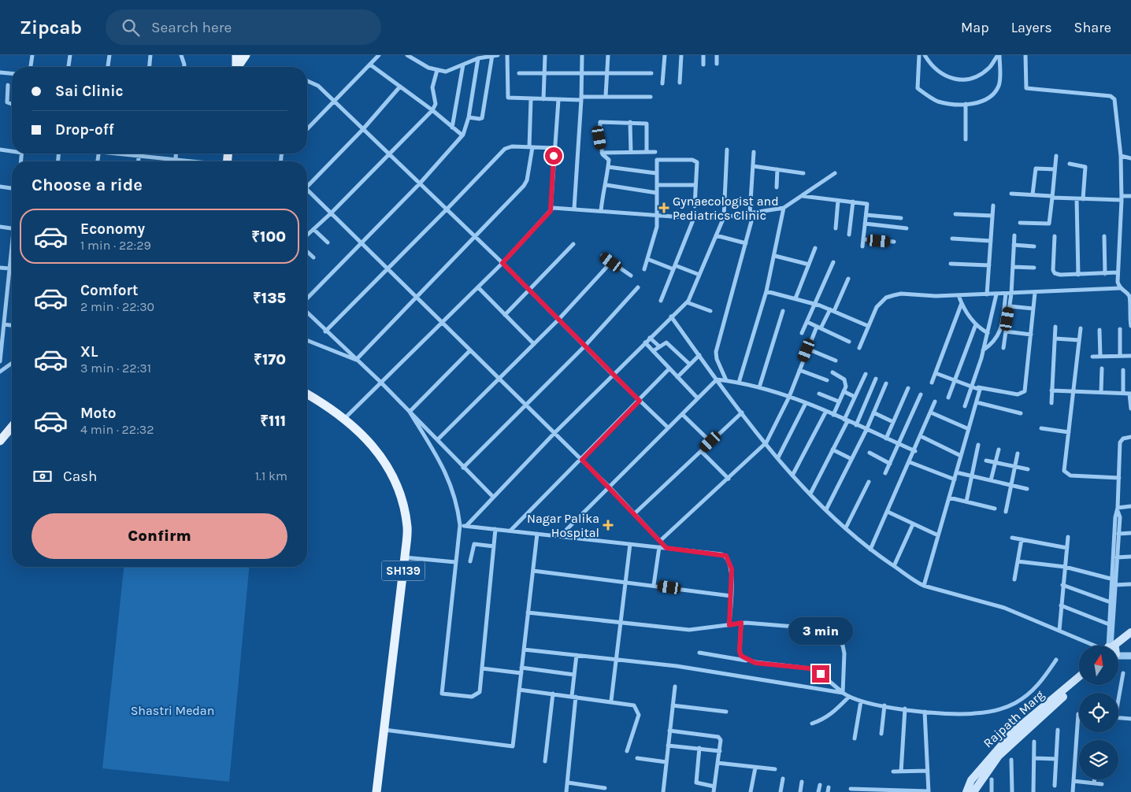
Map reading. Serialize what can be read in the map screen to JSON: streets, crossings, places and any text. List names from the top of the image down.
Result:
{
  "streets": {
    "main road": ["SH139", "Rajpath Marg"]
  },
  "parks": ["Shastri Medan"],
  "places": {
    "health": ["Gynaecologist and Pediatrics Clinic", "Nagar Palika Hospital"]
  },
  "north": "top",
  "page": {
    "header": "Zipcab",
    "search": "Search here",
    "nav": ["Map", "Layers", "Share"],
    "banner": ["Sai Clinic", "Drop-off"],
    "heading": "Choose a ride",
    "list": [
      {
        "name": "Economy",
        "note": "1 min · 22:29",
        "value": "₹100"
      },
      {
        "name": "Comfort",
        "note": "2 min · 22:30",
        "value": "₹135"
      },
      {
        "name": "XL",
        "note": "3 min · 22:31",
        "value": "₹170"
      },
      {
        "name": "Moto",
        "note": "4 min · 22:32",
        "value": "₹111"
      }
    ],
    "pay": ["Cash", "1.1 km"],
    "buttons": "Confirm",
    "bubble": "3 min"
  }
}
